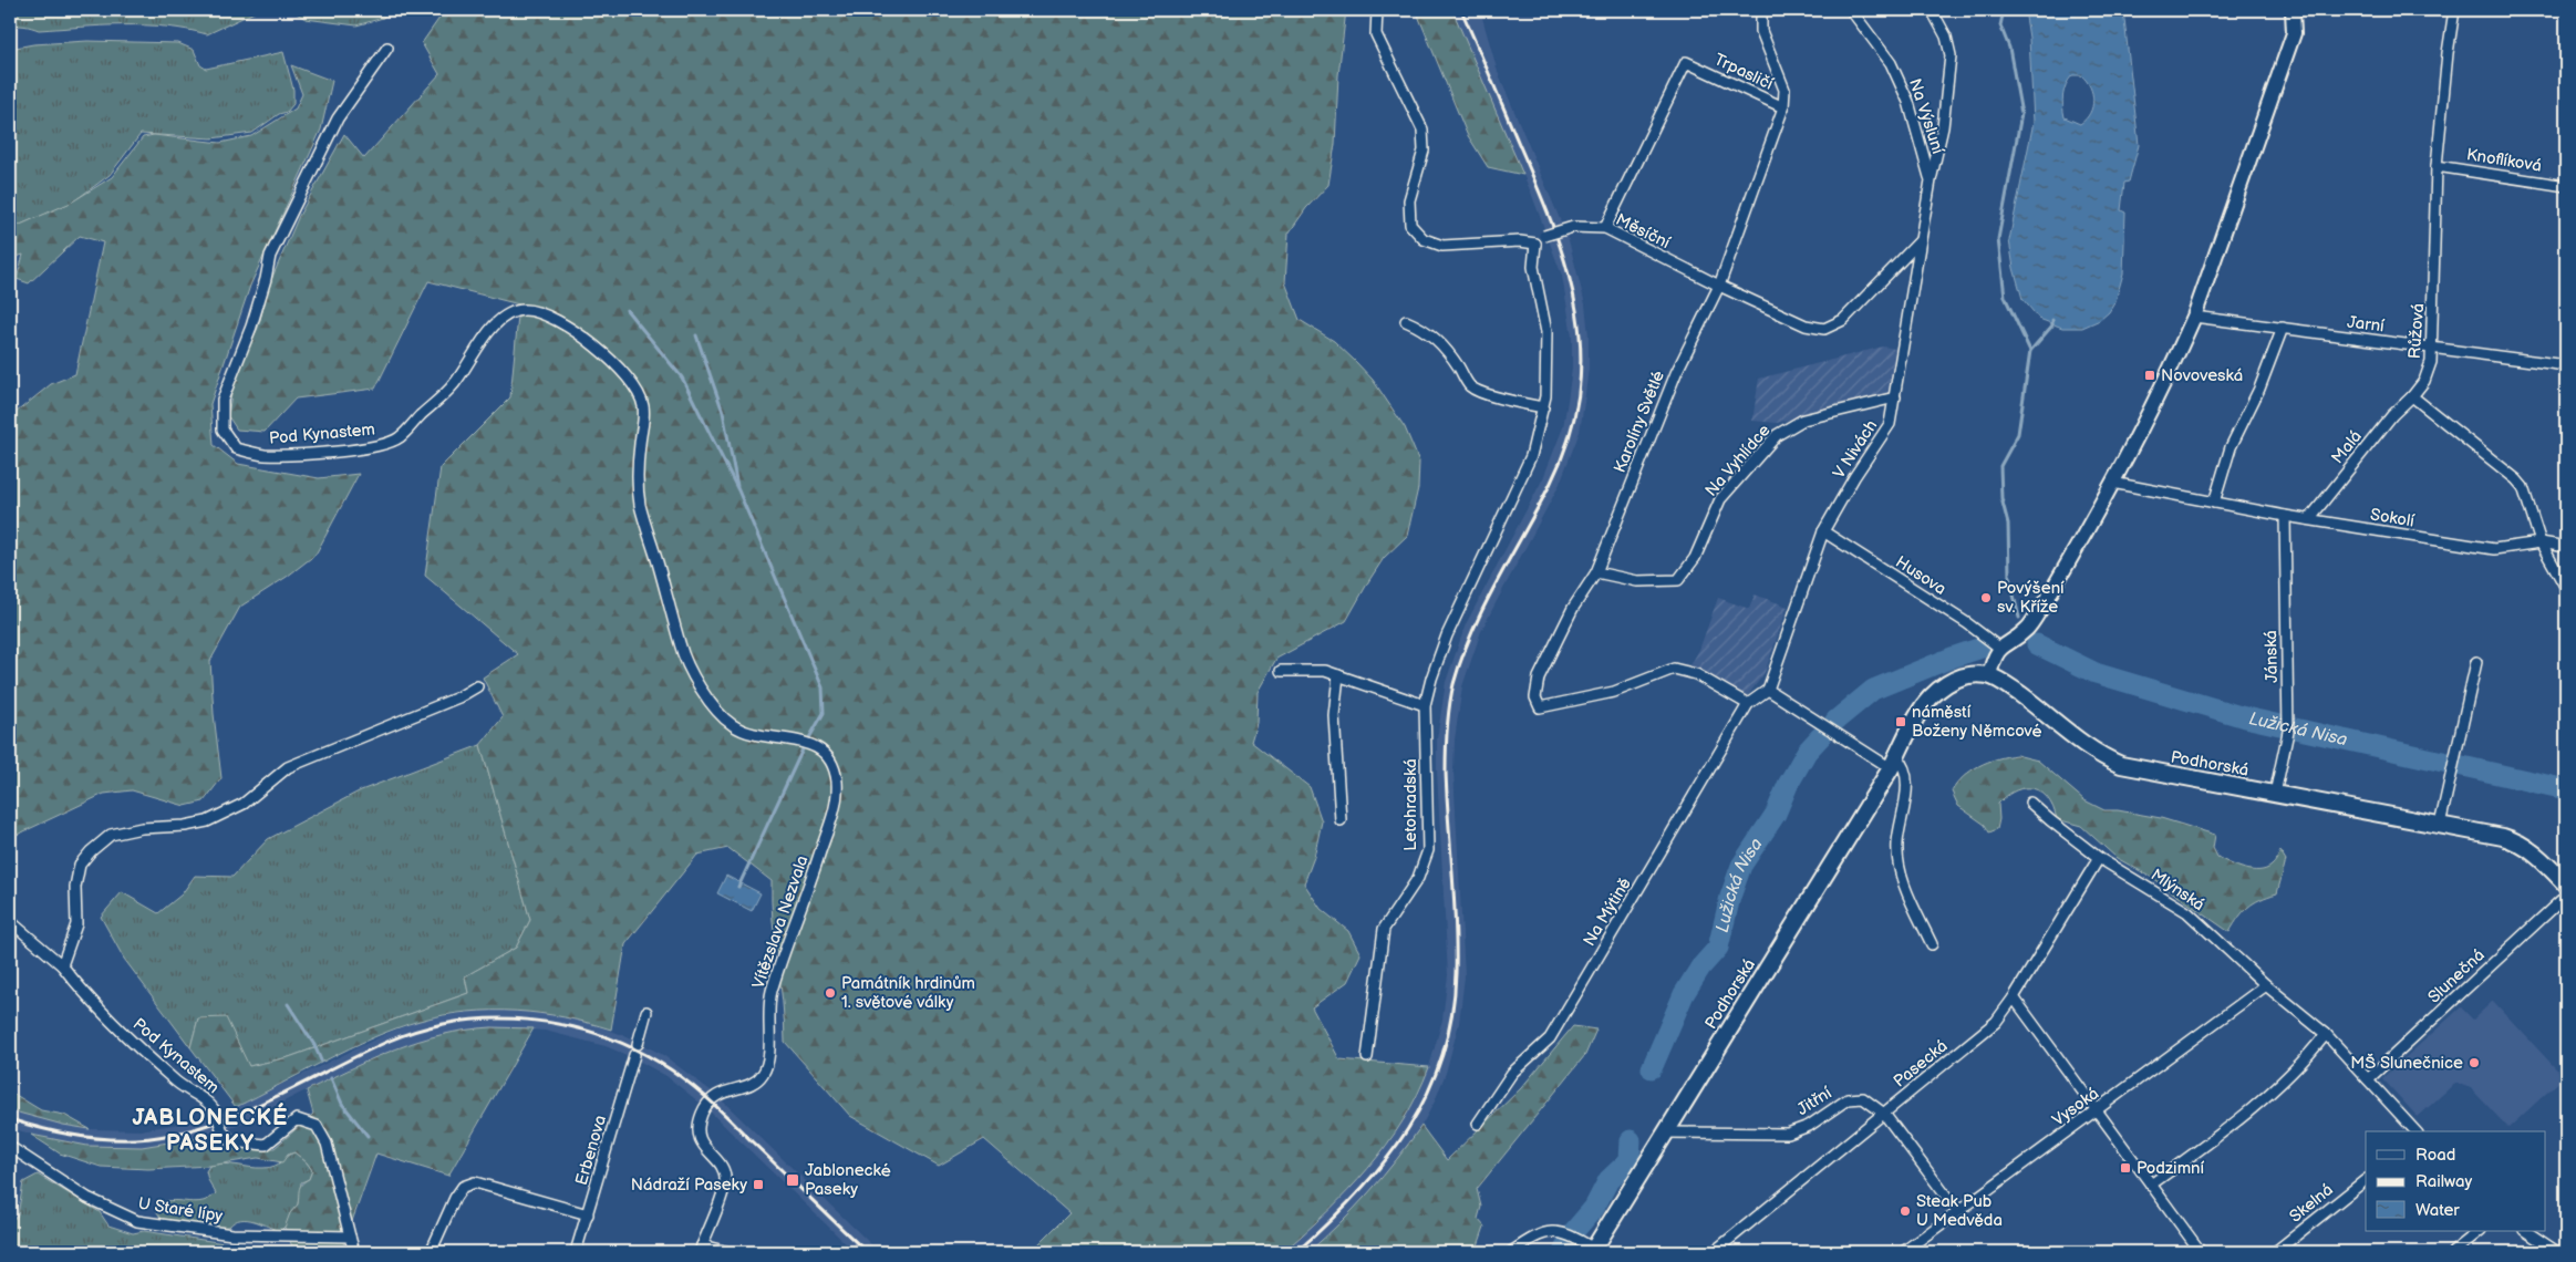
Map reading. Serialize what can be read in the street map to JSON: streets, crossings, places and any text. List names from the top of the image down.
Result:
{
  "streets": {
    "main road": ["Podhorská"],
    "street": [
      "Trpasličí",
      "Na Výsluní",
      "Knoflíková",
      "Měsíční",
      "Jarní",
      "Růžová",
      "Karolíny Světlé",
      "Pod Kynastem",
      "Malá",
      "V Nivách",
      "Na Vyhlídce",
      "Sokolí",
      "Husova",
      "Jánská",
      "Letohradská",
      "Mlýnská",
      "Na Mýtině",
      "Vítězslava Nezvala",
      "Slunečná",
      "Pasecká",
      "Jitřní",
      "Vysoká",
      "Erbenova",
      "Skelná",
      "U Staré lípy"
    ]
  },
  "crossings": [
    ["Trpasličí", "Měsíční"],
    ["Trpasličí", "Karolíny Světlé"],
    ["Na Výsluní", "V Nivách"],
    ["Knoflíková", "Růžová"],
    ["Měsíční", "Karolíny Světlé"],
    ["Měsíční", "V Nivách"],
    ["Měsíční", "Letohradská"],
    ["Jarní", "Růžová"],
    ["Růžová", "Malá"],
    ["Karolíny Světlé", "Na Vyhlídce"],
    ["Pod Kynastem", "Vítězslava Nezvala"],
    ["Pod Kynastem", "U Staré lípy"],
    ["Malá", "Sokolí"],
    ["V Nivách", "Na Vyhlídce"],
    ["V Nivách", "Husova"],
    ["V Nivách", "Na Mýtině"],
    ["Sokolí", "Jánská"],
    ["Jánská", "Podhorská"],
    ["Podhorská", "Jitřní"],
    ["Mlýnská", "Slunečná"],
    ["Mlýnská", "Pasecká"],
    ["Mlýnská", "Vysoká"],
    ["Pasecká", "Jitřní"],
    ["Jitřní", "Vysoká"]
  ],
  "districts": ["JABLONECKÉ PASEKY"],
  "water": ["Lužická Nisa"],
  "places": {
    "transit": [
      "Novoveská",
      "náměstí Boženy Němcové",
      "Podzimní",
      "Jablonecké Paseky",
      "Nádraží Paseky"
    ],
    "other": [
      "Povýšení sv. Kříže",
      "Památník hrdinům 1. světové války",
      "MŠ Slunečnice",
      "Steak Pub U Medvěda"
    ]
  },
  "legend": ["Road", "Railway", "Water"]
}
